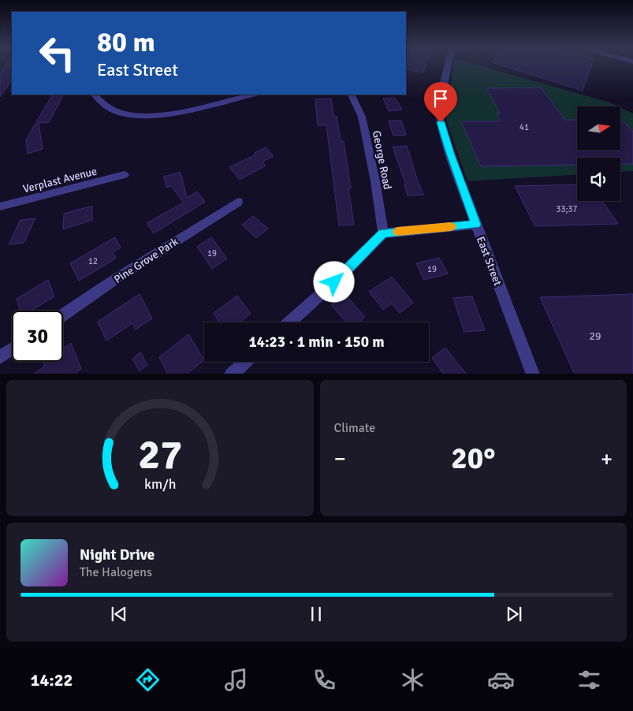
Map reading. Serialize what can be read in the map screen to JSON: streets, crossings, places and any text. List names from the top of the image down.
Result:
{
  "streets": {
    "street": [
      "George Road",
      "Verplast Avenue",
      "Pine Grove Park",
      "East Street"
    ]
  },
  "house_numbers": [
    "41",
    "33;37",
    "19",
    "12",
    "19",
    "29"
  ],
  "north": "right",
  "page": {
    "turn": ["80 m", "East Street"],
    "limit": "30",
    "trip": "14:23 · 1 min · 150 m",
    "tile": "Climate",
    "heat": ["−", "20°", "+"],
    "song": ["Night Drive", "The Halogens"],
    "tabs": "14:22",
    "gauge": ["27", "km/h"]
  }
}
